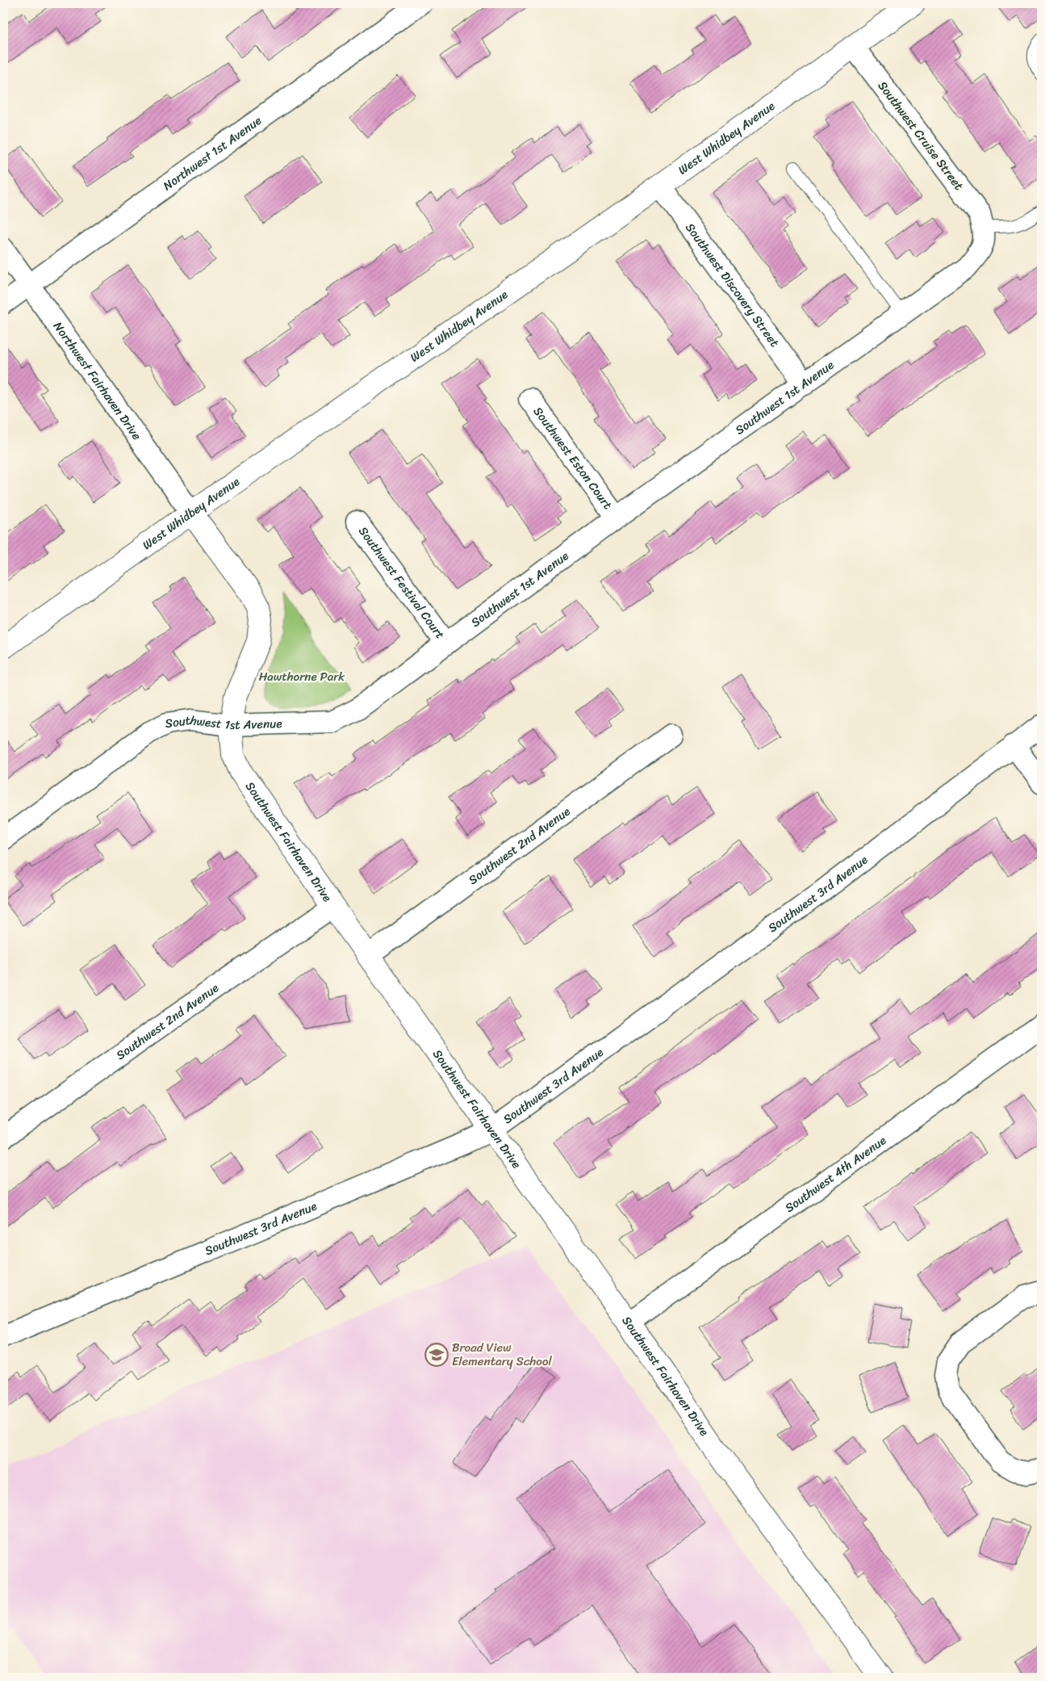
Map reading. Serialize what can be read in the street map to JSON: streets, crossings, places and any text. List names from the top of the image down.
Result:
{
  "streets": {
    "street": [
      "Southwest Cruise Street",
      "West Whidbey Avenue",
      "Northwest 1st Avenue",
      "Southwest Discovery Street",
      "Northwest Fairhaven Drive",
      "Southwest 1st Avenue",
      "Southwest Eston Court",
      "Southwest Festival Court",
      "Southwest Fairhaven Drive",
      "Southwest 2nd Avenue",
      "Southwest 3rd Avenue",
      "Southwest 4th Avenue"
    ]
  },
  "crossings": [
    ["Southwest Cruise Street", "West Whidbey Avenue"],
    ["Southwest Cruise Street", "Southwest 1st Avenue"],
    ["West Whidbey Avenue", "Southwest Discovery Street"],
    ["West Whidbey Avenue", "Northwest Fairhaven Drive"],
    ["West Whidbey Avenue", "Southwest Fairhaven Drive"],
    ["Northwest 1st Avenue", "Northwest Fairhaven Drive"],
    ["Southwest Discovery Street", "Southwest 1st Avenue"],
    ["Northwest Fairhaven Drive", "Southwest Fairhaven Drive"],
    ["Southwest 1st Avenue", "Southwest Eston Court"],
    ["Southwest 1st Avenue", "Southwest Festival Court"],
    ["Southwest 1st Avenue", "Southwest Fairhaven Drive"],
    ["Southwest Fairhaven Drive", "Southwest 2nd Avenue"],
    ["Southwest Fairhaven Drive", "Southwest 3rd Avenue"],
    ["Southwest Fairhaven Drive", "Southwest 4th Avenue"]
  ],
  "parks": ["Hawthorne Park"],
  "places": {
    "school or university": ["Broad View Elementary School"]
  }
}
